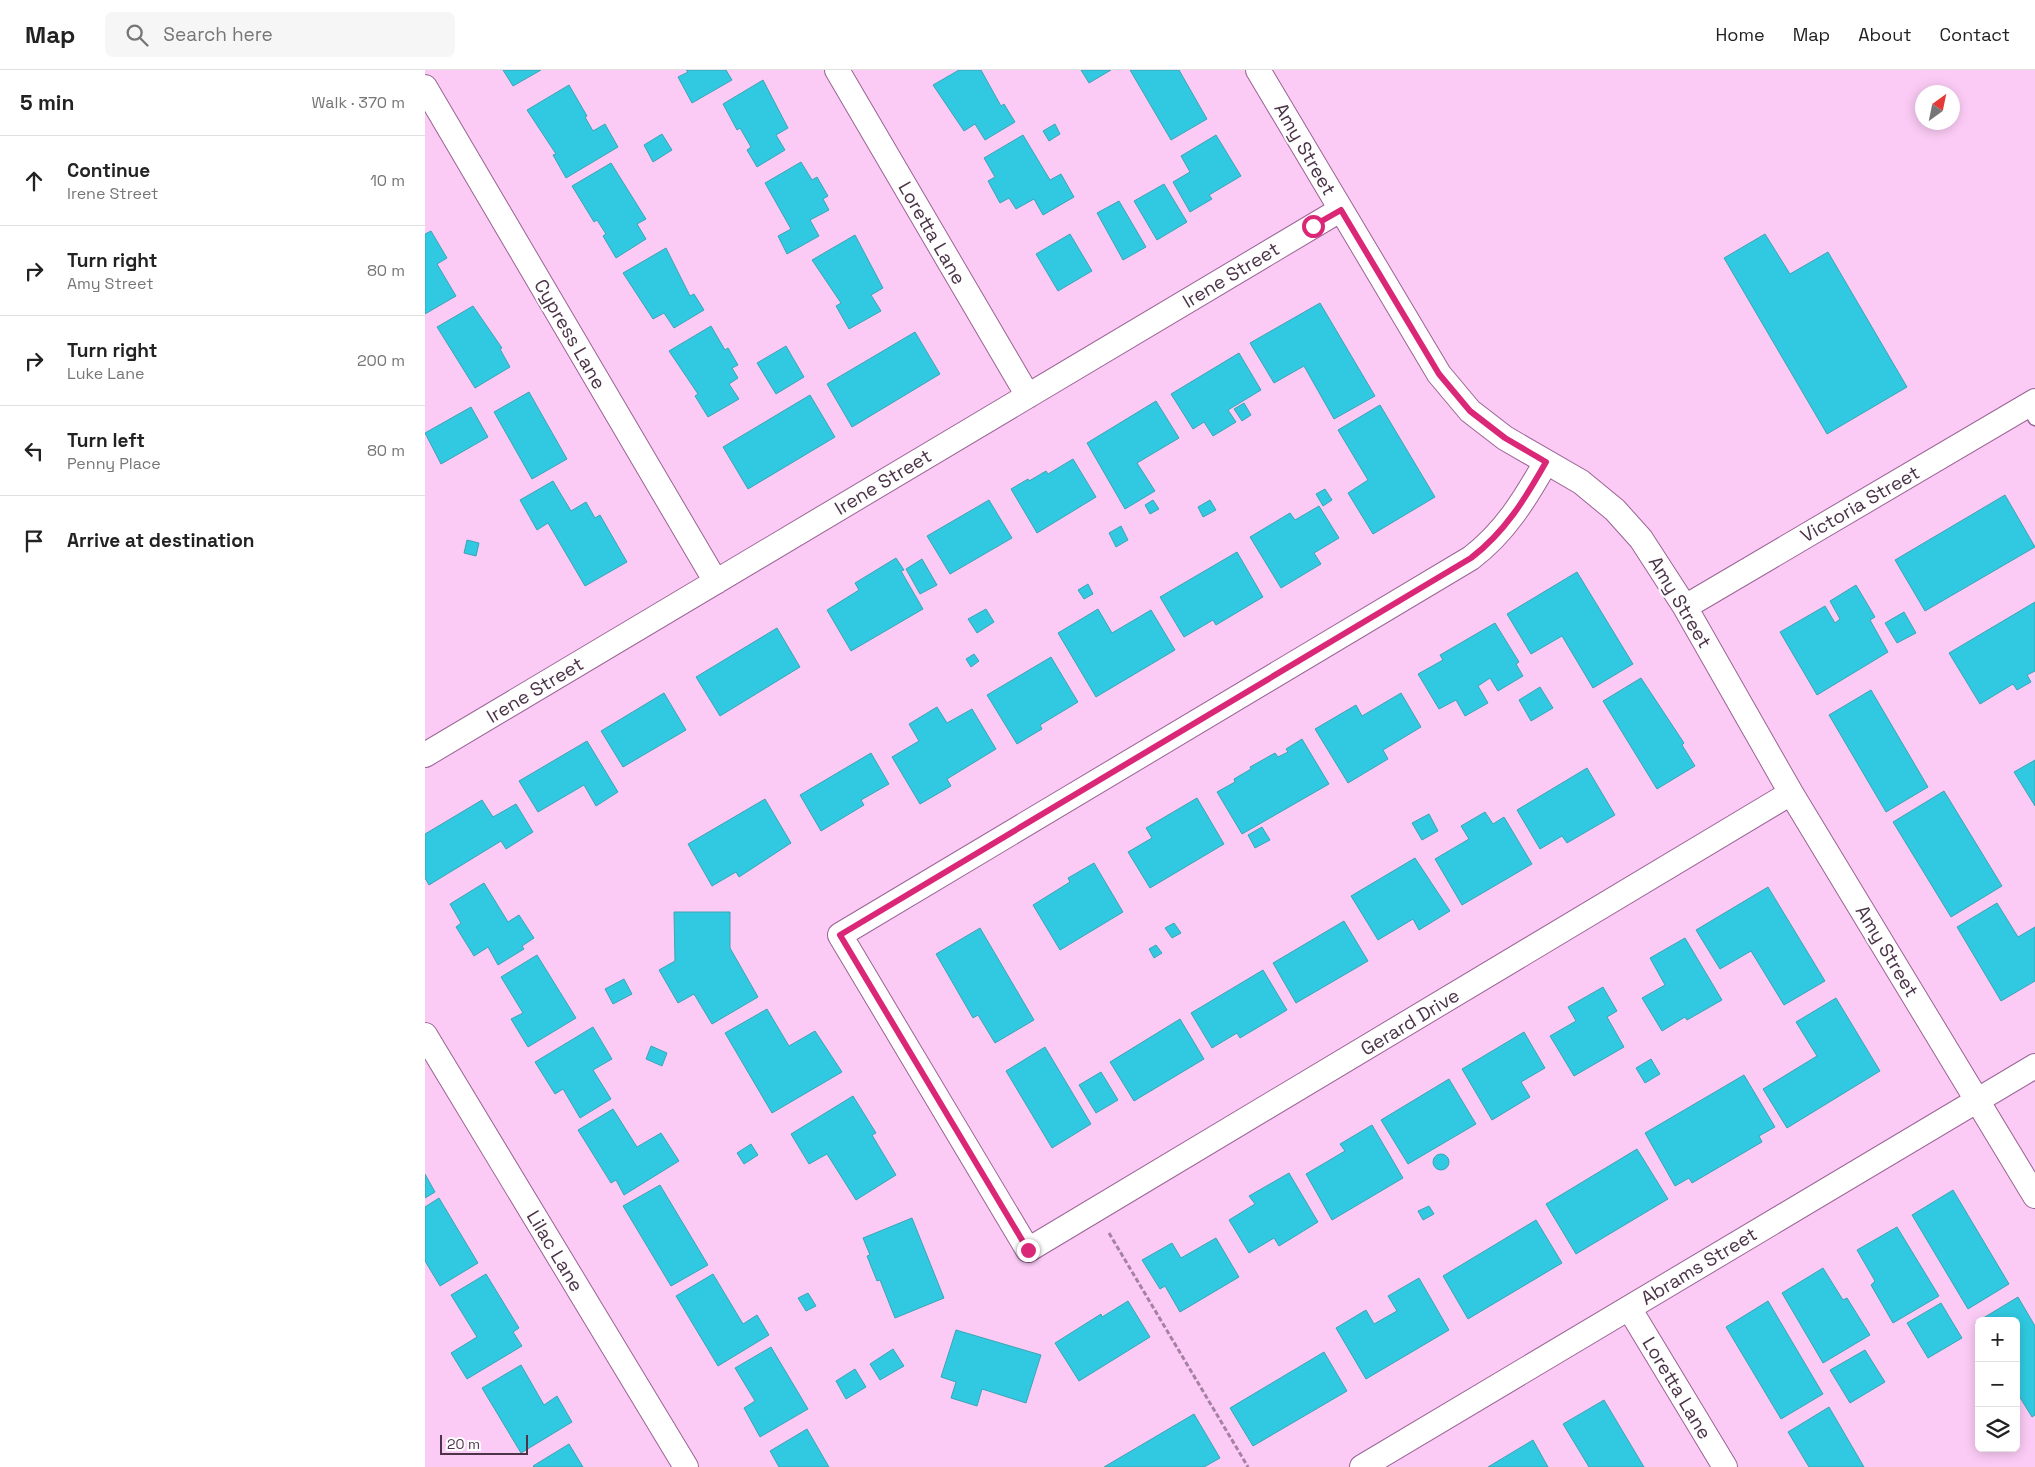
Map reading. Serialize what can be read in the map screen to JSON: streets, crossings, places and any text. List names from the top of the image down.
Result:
{
  "streets": {
    "street": [
      "Amy Street",
      "Loretta Lane",
      "Irene Street",
      "Cypress Lane",
      "Victoria Street",
      "Gerard Drive",
      "Lilac Lane",
      "Abrams Street"
    ]
  },
  "crossings": [
    ["Amy Street", "Irene Street"],
    ["Amy Street", "Victoria Street"],
    ["Amy Street", "Gerard Drive"],
    ["Amy Street", "Abrams Street"],
    ["Loretta Lane", "Irene Street"],
    ["Loretta Lane", "Abrams Street"],
    ["Irene Street", "Cypress Lane"]
  ],
  "scale_bar": "20 m",
  "north": "top right",
  "page": {
    "header": "Map",
    "search": "Search here",
    "nav": [
      "Home",
      "Map",
      "About",
      "Contact"
    ],
    "heading": ["5 min", "Walk · 370 m"],
    "list": [
      ["Continue", "Irene Street", "10 m"],
      ["Turn right", "Amy Street", "80 m"],
      ["Turn right", "Luke Lane", "200 m"],
      ["Turn left", "Penny Place", "80 m"],
      "Arrive at destination"
    ],
    "map_buttons": ["+", "−"],
    "scale": "20 m"
  }
}
